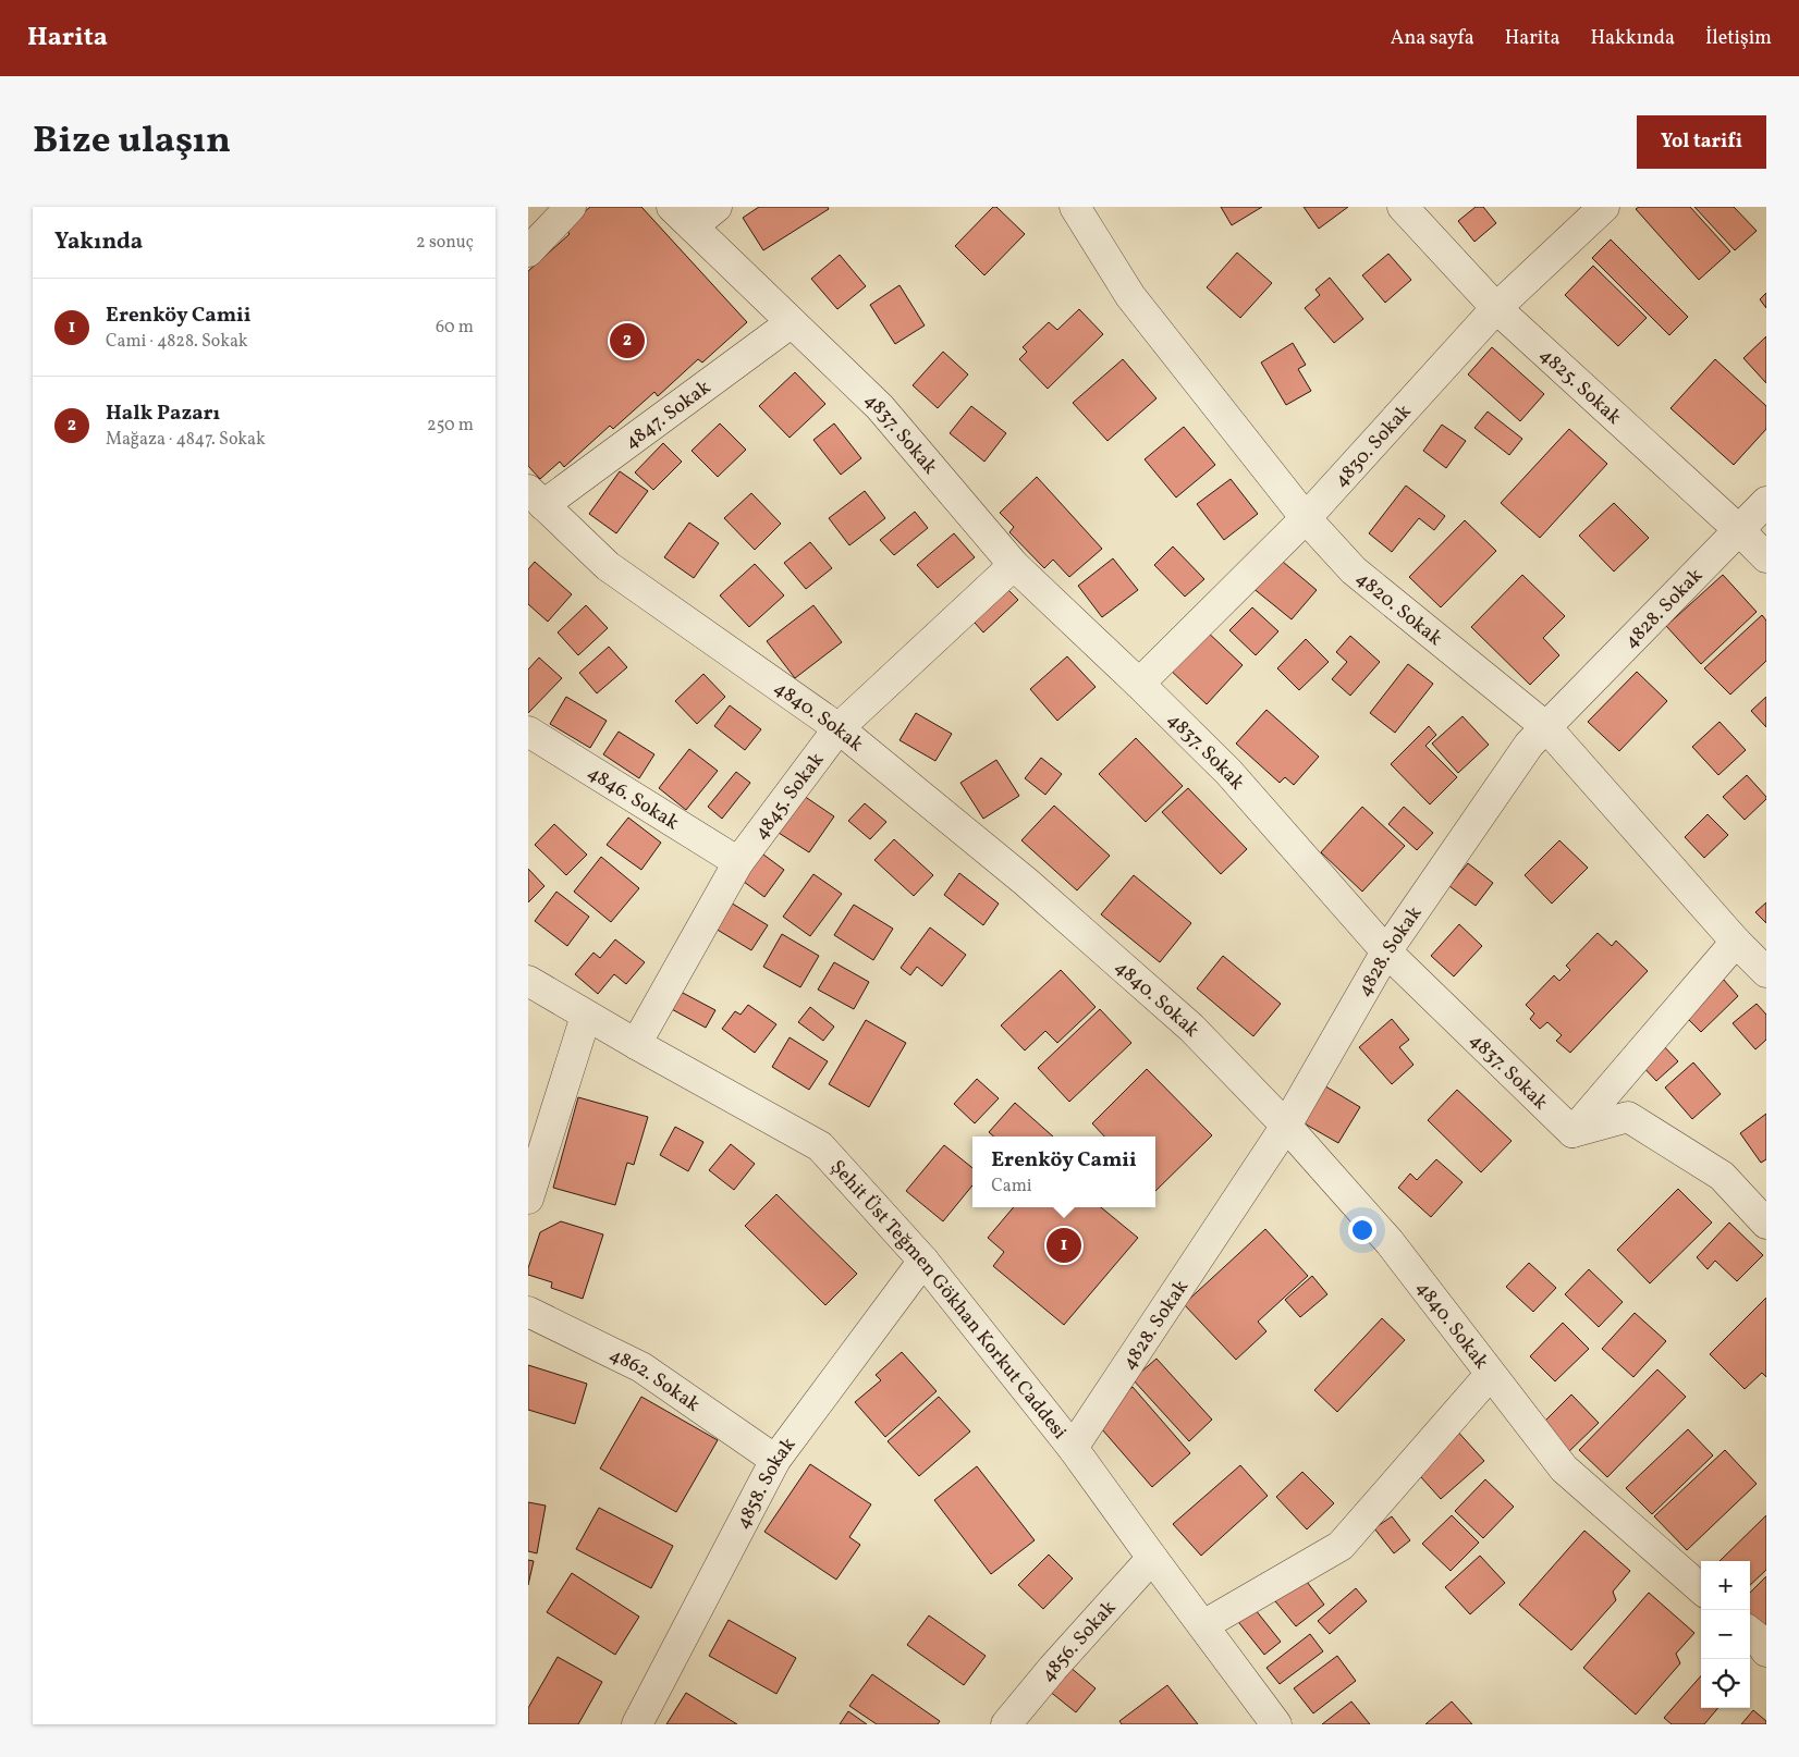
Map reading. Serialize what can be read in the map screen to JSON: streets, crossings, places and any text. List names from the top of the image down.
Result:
{
  "streets": {
    "street": [
      "4825. Sokak",
      "4847. Sokak",
      "4837. Sokak",
      "4830. Sokak",
      "4828. Sokak",
      "4820. Sokak",
      "4840. Sokak",
      "4845. Sokak",
      "4846. Sokak",
      "Şehit Üst Teğmen Gökhan Korkut Caddesi",
      "4862. Sokak",
      "4858. Sokak",
      "4856. Sokak"
    ]
  },
  "crossings": [
    ["4825. Sokak", "4830. Sokak"],
    ["4825. Sokak", "4828. Sokak"],
    ["4847. Sokak", "4837. Sokak"],
    ["4847. Sokak", "4840. Sokak"],
    ["4837. Sokak", "4830. Sokak"],
    ["4837. Sokak", "4828. Sokak"],
    ["4837. Sokak", "4845. Sokak"],
    ["4830. Sokak", "4820. Sokak"],
    ["4828. Sokak", "4820. Sokak"],
    ["4828. Sokak", "4840. Sokak"],
    ["4828. Sokak", "Şehit Üst Teğmen Gökhan Korkut Caddesi"],
    ["4840. Sokak", "4845. Sokak"],
    ["4845. Sokak", "4846. Sokak"],
    ["4845. Sokak", "Şehit Üst Teğmen Gökhan Korkut Caddesi"],
    ["Şehit Üst Teğmen Gökhan Korkut Caddesi", "4858. Sokak"],
    ["Şehit Üst Teğmen Gökhan Korkut Caddesi", "4856. Sokak"],
    ["4862. Sokak", "4858. Sokak"]
  ],
  "page": {
    "header": "Harita",
    "nav": [
      "Ana sayfa",
      "Harita",
      "Hakkında",
      "İletişim"
    ],
    "title": "Bize ulaşın",
    "buttons": "Yol tarifi",
    "heading": ["Yakında", "2 sonuç"],
    "list": [
      {
        "mark": "1",
        "name": "Erenköy Camii",
        "note": "Cami · 4828. Sokak",
        "value": "60 m"
      },
      {
        "mark": "2",
        "name": "Halk Pazarı",
        "note": "Mağaza · 4847. Sokak",
        "value": "250 m"
      }
    ],
    "pins": ["2", "1"],
    "popup": ["Erenköy Camii", "Cami"],
    "map_buttons": ["+", "−"]
  }
}
